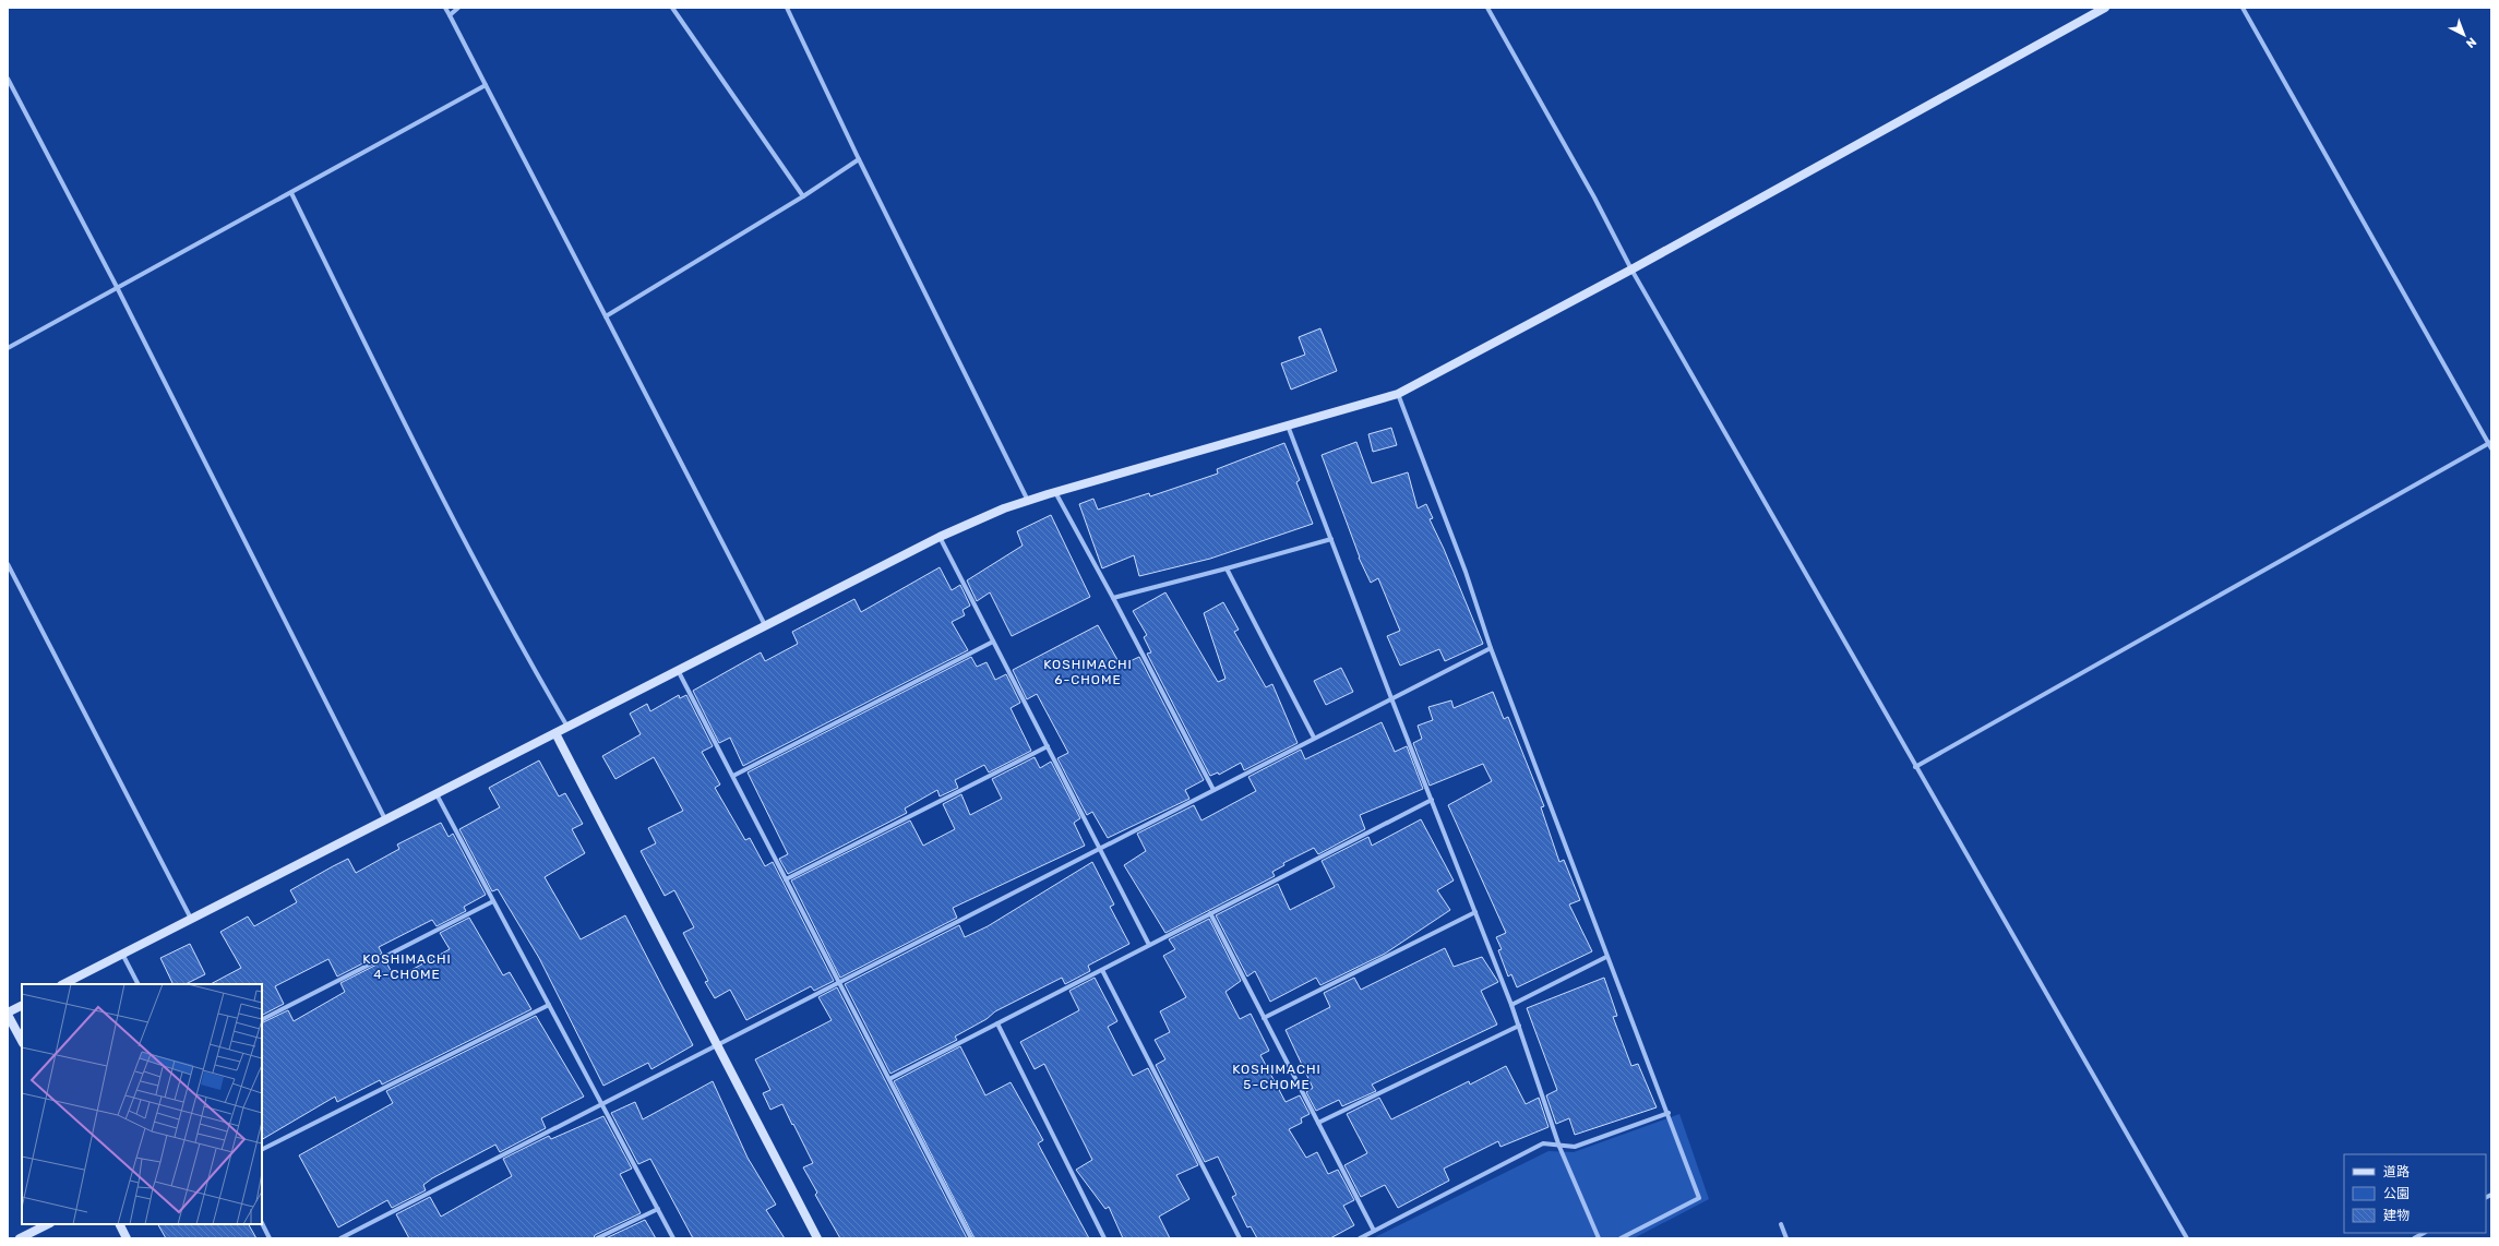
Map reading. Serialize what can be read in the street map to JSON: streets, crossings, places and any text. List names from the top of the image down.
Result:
{
  "districts": ["KOSHIMACHI 6-CHOME", "KOSHIMACHI 4-CHOME", "KOSHIMACHI 5-CHOME"],
  "legend": ["道路", "公園", "建物"],
  "north": "bottom right"
}
